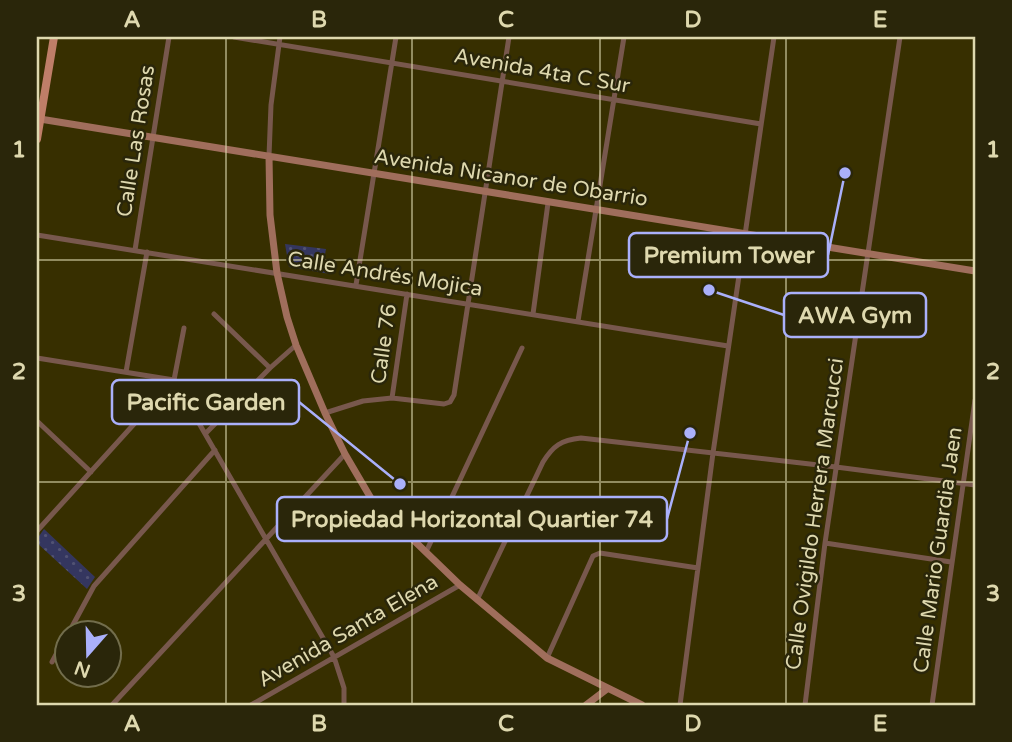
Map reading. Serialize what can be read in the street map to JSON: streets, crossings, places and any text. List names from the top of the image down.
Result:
{
  "streets": {
    "main road": ["Avenida Nicanor de Obarrio"],
    "street": [
      "Avenida 4ta C Sur",
      "Calle Las Rosas",
      "Calle Andrés Mojica",
      "Calle 76",
      "Calle Ovigildo Herrera Marcucci",
      "Calle Mario Guardia Jaen",
      "Avenida Santa Elena"
    ]
  },
  "crossings": [
    ["Calle Las Rosas", "Avenida Nicanor de Obarrio"],
    ["Calle Las Rosas", "Calle Andrés Mojica"],
    ["Avenida Nicanor de Obarrio", "Calle Ovigildo Herrera Marcucci"],
    ["Calle Andrés Mojica", "Calle 76"]
  ],
  "places": [
    "Premium Tower",
    "AWA Gym",
    "Propiedad Horizontal Quartier 74",
    "Pacific Garden"
  ],
  "north": "bottom",
  "grid": {
    "columns": [
      "A",
      "B",
      "C",
      "D",
      "E"
    ],
    "rows": ["1", "2", "3"]
  }
}
